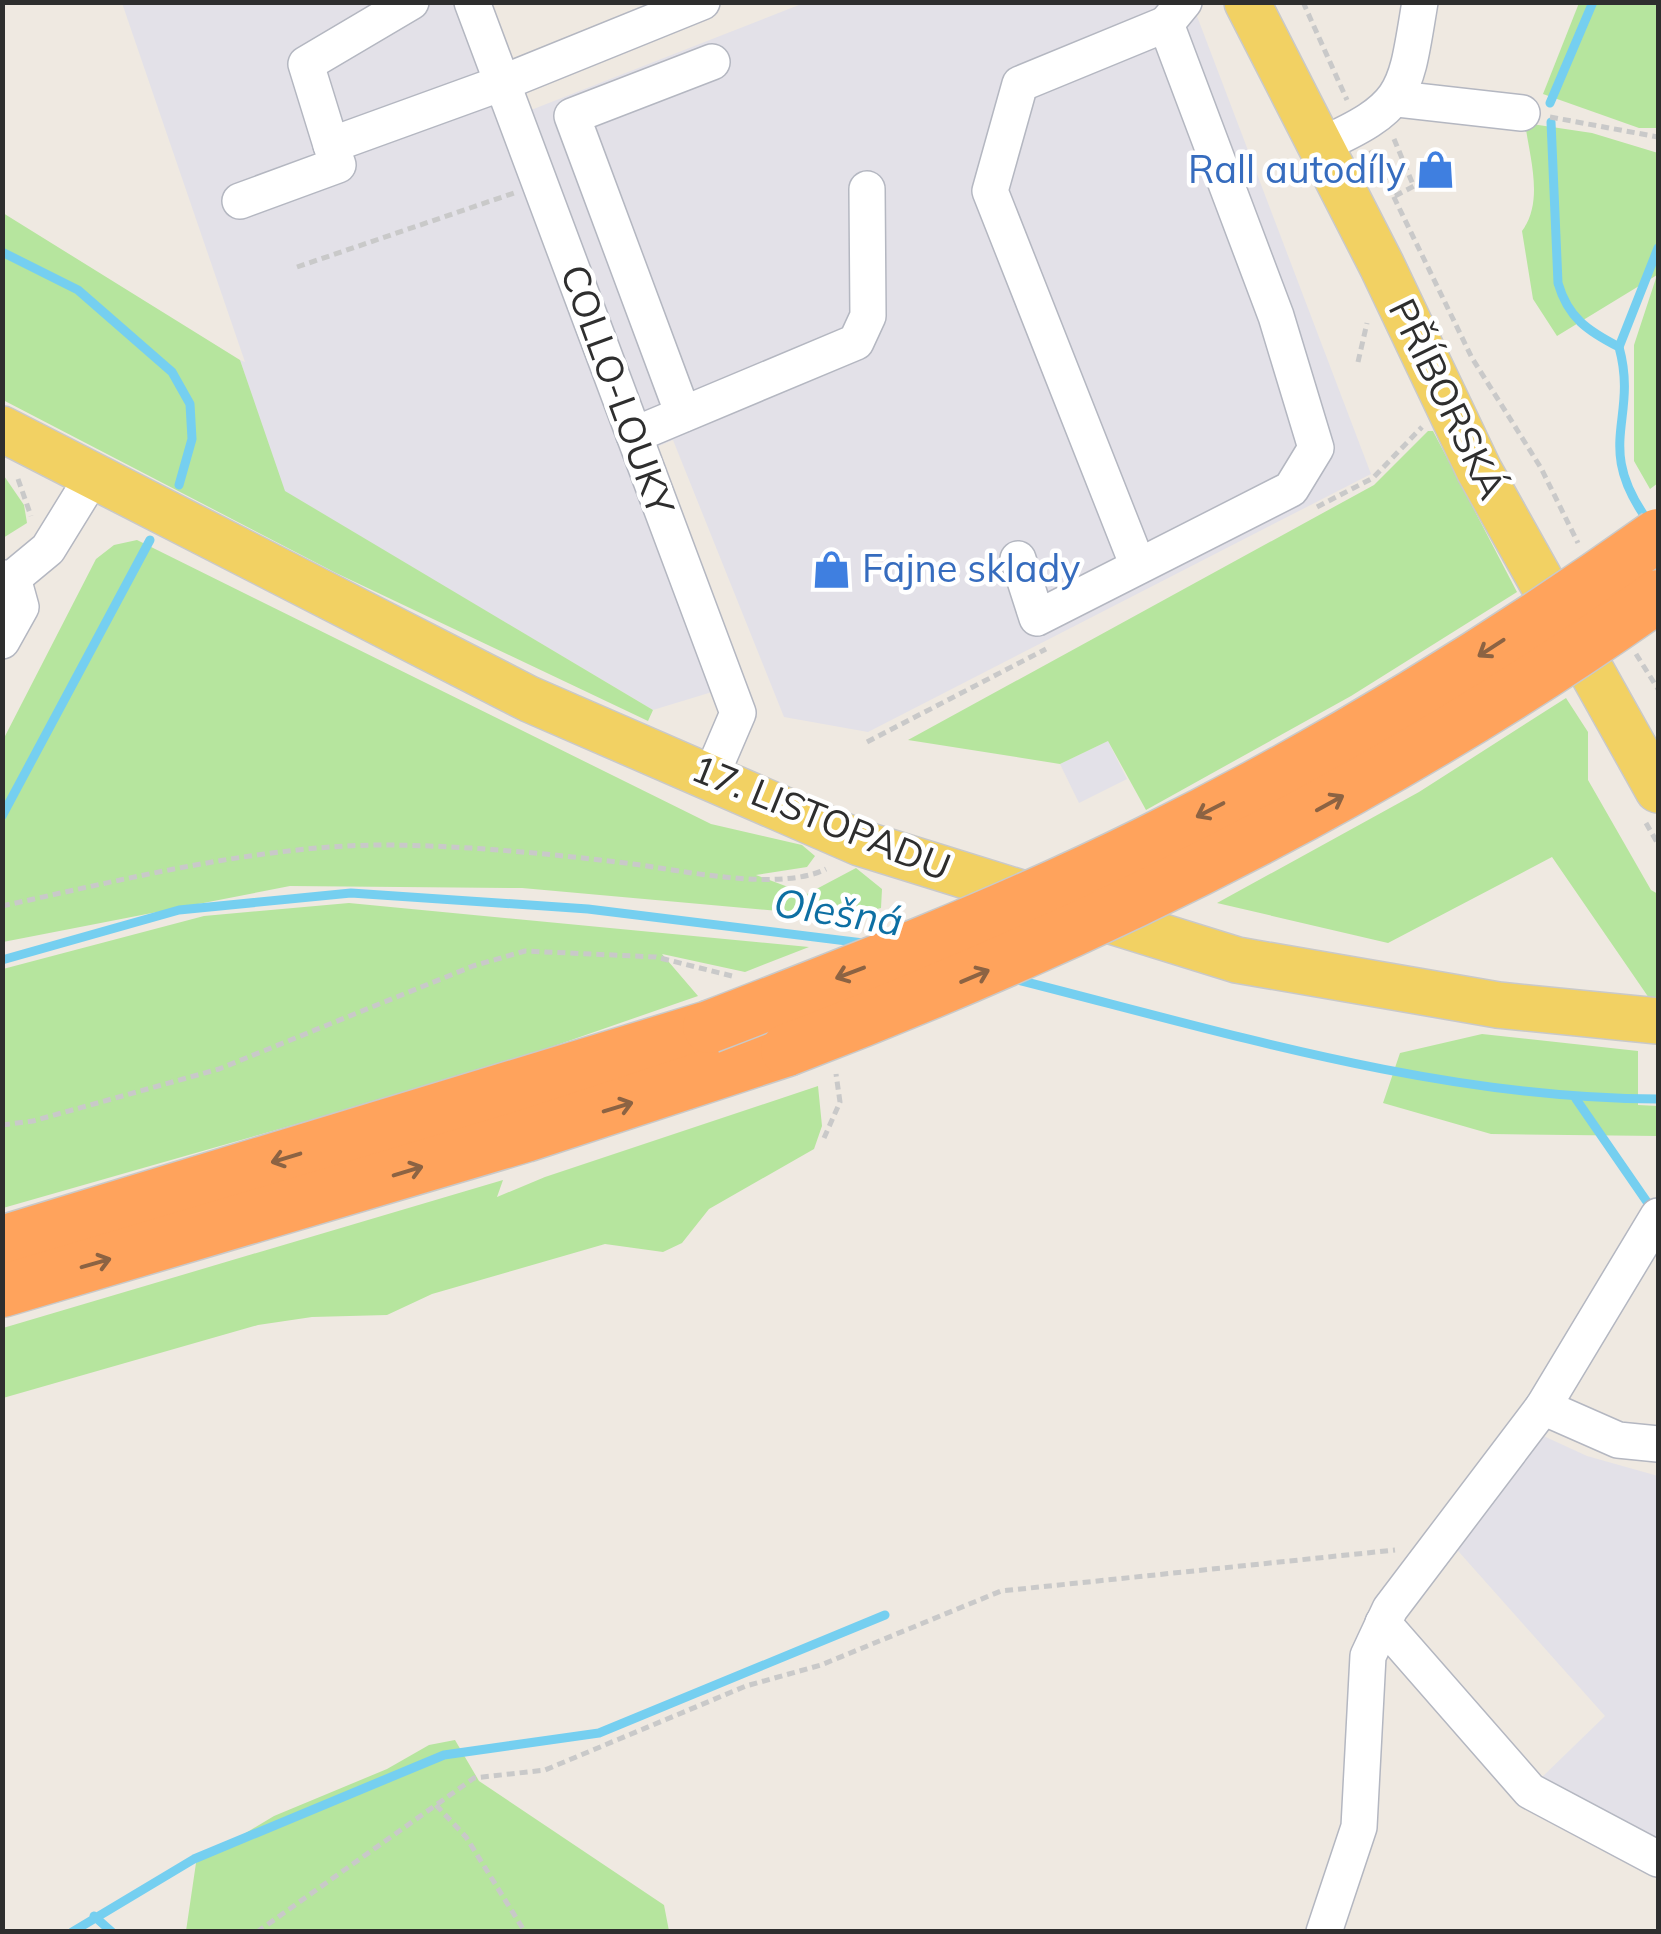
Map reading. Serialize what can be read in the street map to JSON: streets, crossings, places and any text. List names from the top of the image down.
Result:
{
  "streets": {
    "main road": ["PŘÍBORSKÁ", "17. LISTOPADU"],
    "street": ["COLLO-LOUKY"]
  },
  "crossings": [
    ["COLLO-LOUKY", "17. LISTOPADU"]
  ],
  "water": ["Olešná"],
  "places": {
    "shop": ["Rall autodíly", "Fajne sklady"]
  }
}
